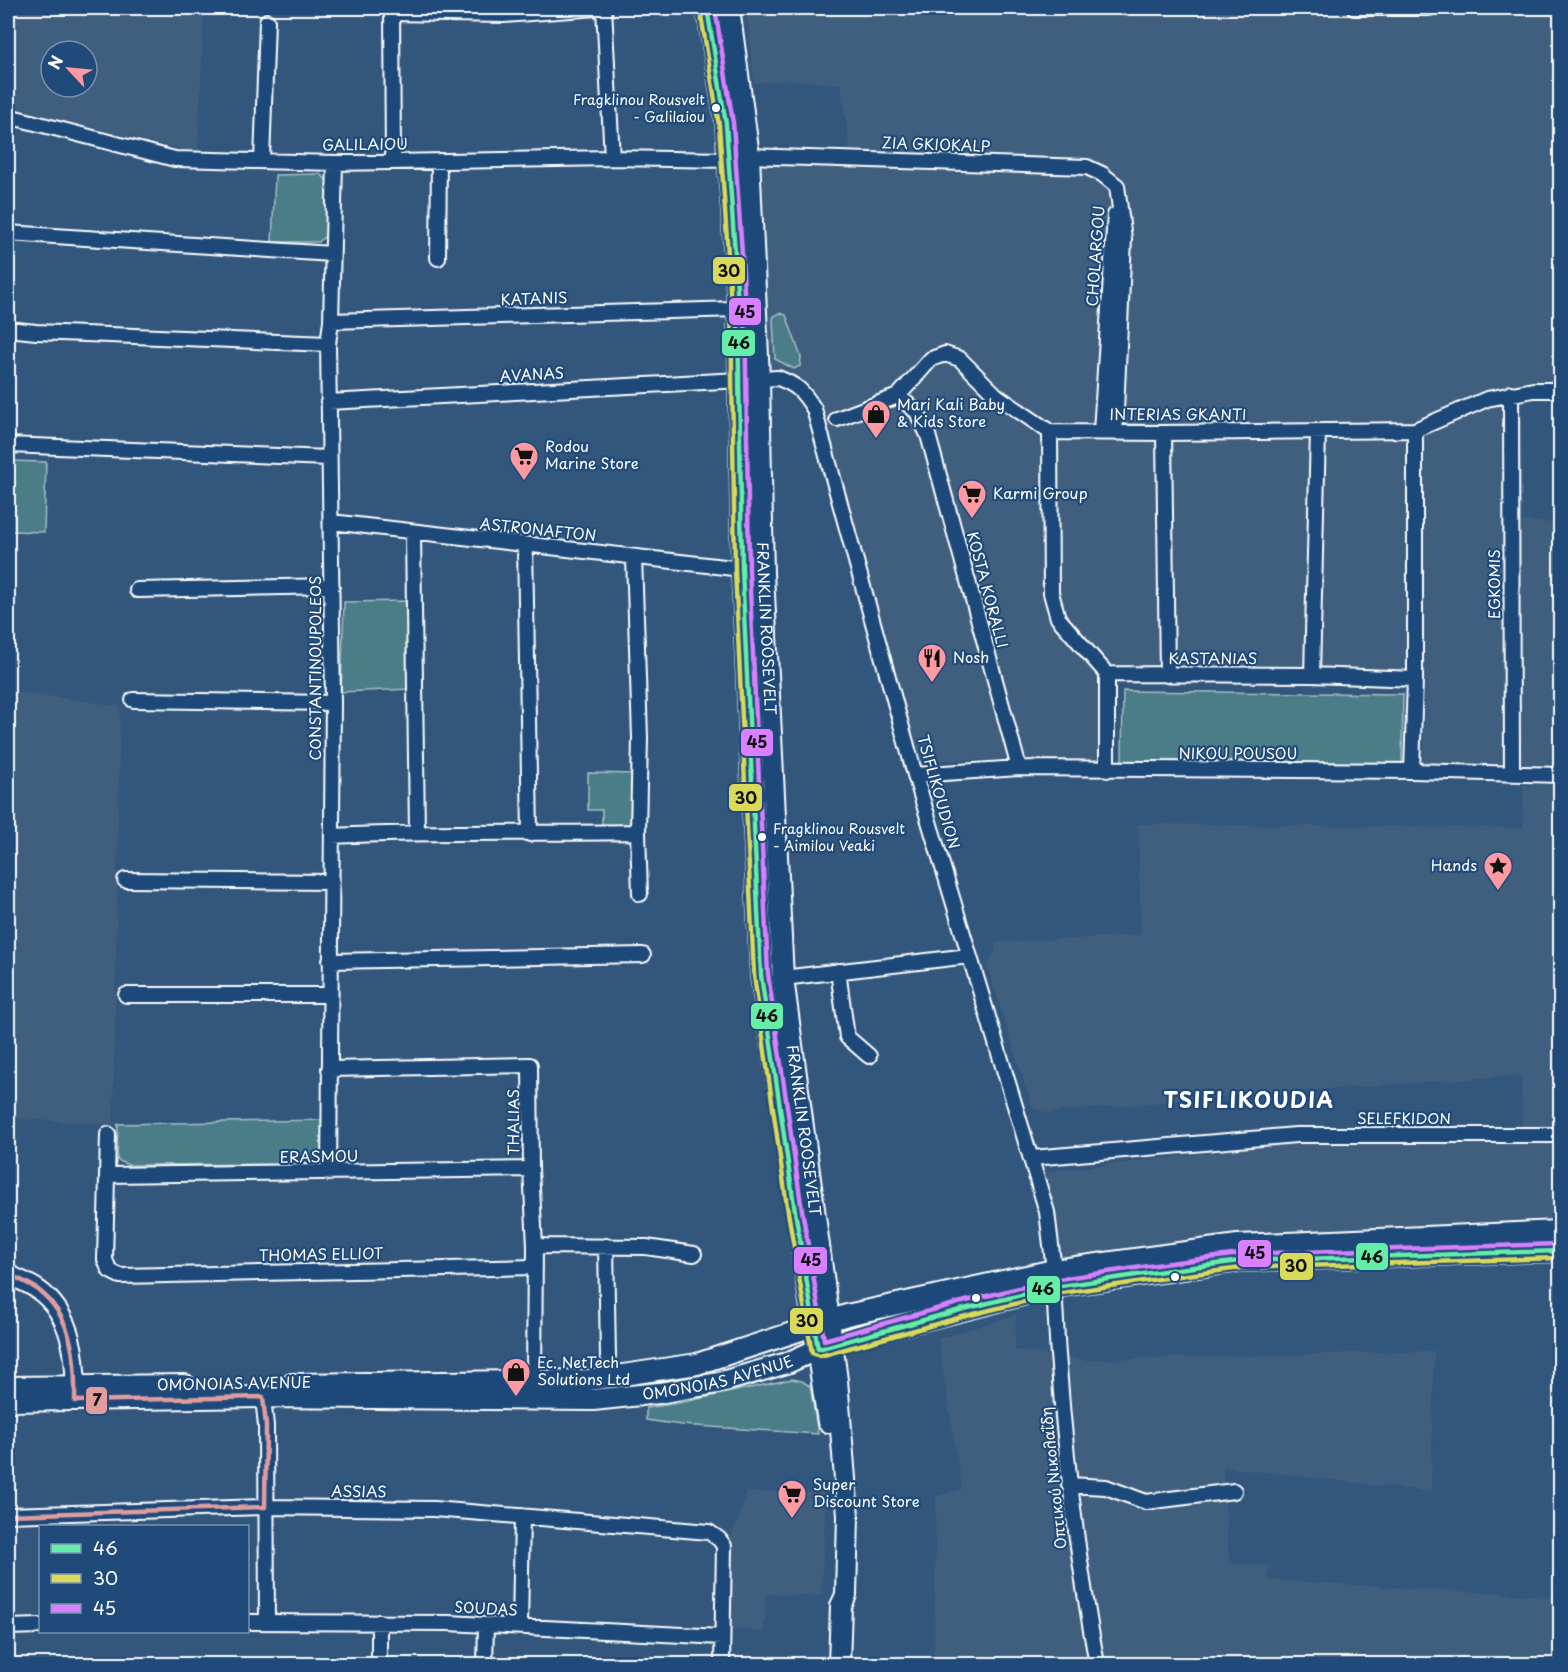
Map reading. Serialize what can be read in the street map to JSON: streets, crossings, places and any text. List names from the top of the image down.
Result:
{
  "streets": {
    "main road": ["FRANKLIN ROOSEVELT", "OMONOIAS AVENUE"],
    "street": [
      "GALILAIOU",
      "ZIA GKIOKALP",
      "CHOLARGOU",
      "KATANIS",
      "AVANAS",
      "INTERIAS GKANTI",
      "ASTRONAFTON",
      "EGKOMIS",
      "KOSTA KORALLI",
      "KASTANIAS",
      "CONSTANTINOUPOLEOS",
      "NIKOU POUSOU",
      "TSIFLIKOUDION",
      "SELEFKIDON",
      "THALIAS",
      "ERASMOU",
      "THOMAS ELLIOT",
      "Οπτικού Νικολαΐδη",
      "ASSIAS",
      "SOUDAS"
    ]
  },
  "crossings": [
    ["GALILAIOU", "FRANKLIN ROOSEVELT"],
    ["GALILAIOU", "CONSTANTINOUPOLEOS"],
    ["ZIA GKIOKALP", "CHOLARGOU"],
    ["ZIA GKIOKALP", "FRANKLIN ROOSEVELT"],
    ["CHOLARGOU", "INTERIAS GKANTI"],
    ["KATANIS", "FRANKLIN ROOSEVELT"],
    ["KATANIS", "CONSTANTINOUPOLEOS"],
    ["AVANAS", "FRANKLIN ROOSEVELT"],
    ["AVANAS", "CONSTANTINOUPOLEOS"],
    ["AVANAS", "TSIFLIKOUDION"],
    ["INTERIAS GKANTI", "EGKOMIS"],
    ["ASTRONAFTON", "FRANKLIN ROOSEVELT"],
    ["ASTRONAFTON", "CONSTANTINOUPOLEOS"],
    ["EGKOMIS", "NIKOU POUSOU"],
    ["KOSTA KORALLI", "NIKOU POUSOU"],
    ["FRANKLIN ROOSEVELT", "TSIFLIKOUDION"],
    ["FRANKLIN ROOSEVELT", "OMONOIAS AVENUE"],
    ["CONSTANTINOUPOLEOS", "THALIAS"],
    ["CONSTANTINOUPOLEOS", "ERASMOU"],
    ["NIKOU POUSOU", "TSIFLIKOUDION"],
    ["TSIFLIKOUDION", "SELEFKIDON"],
    ["TSIFLIKOUDION", "OMONOIAS AVENUE"],
    ["TSIFLIKOUDION", "Οπτικού Νικολαΐδη"],
    ["THALIAS", "ERASMOU"],
    ["THALIAS", "THOMAS ELLIOT"],
    ["THALIAS", "OMONOIAS AVENUE"],
    ["ERASMOU", "THOMAS ELLIOT"],
    ["OMONOIAS AVENUE", "Οπτικού Νικολαΐδη"],
    ["ASSIAS", "SOUDAS"]
  ],
  "districts": ["TSIFLIKOUDIA"],
  "places": {
    "other": ["Fragklinou Rousvelt - Galilaiou", "Fragklinou Rousvelt - Aimilou Veaki"],
    "shop": ["Mari Kali Baby & Kids Store", "Ec. NetTech Solutions Ltd"],
    "supermarket": ["Rodou Marine Store", "Karmi Group", "Super Discount Store"],
    "restaurant": ["Nosh"],
    "place": ["Hands"]
  },
  "lines": [
    "transit line 46",
    "transit line 45",
    "transit line 30",
    "transit line 7"
  ],
  "legend": ["46", "30", "45"],
  "north": "top left"
}
